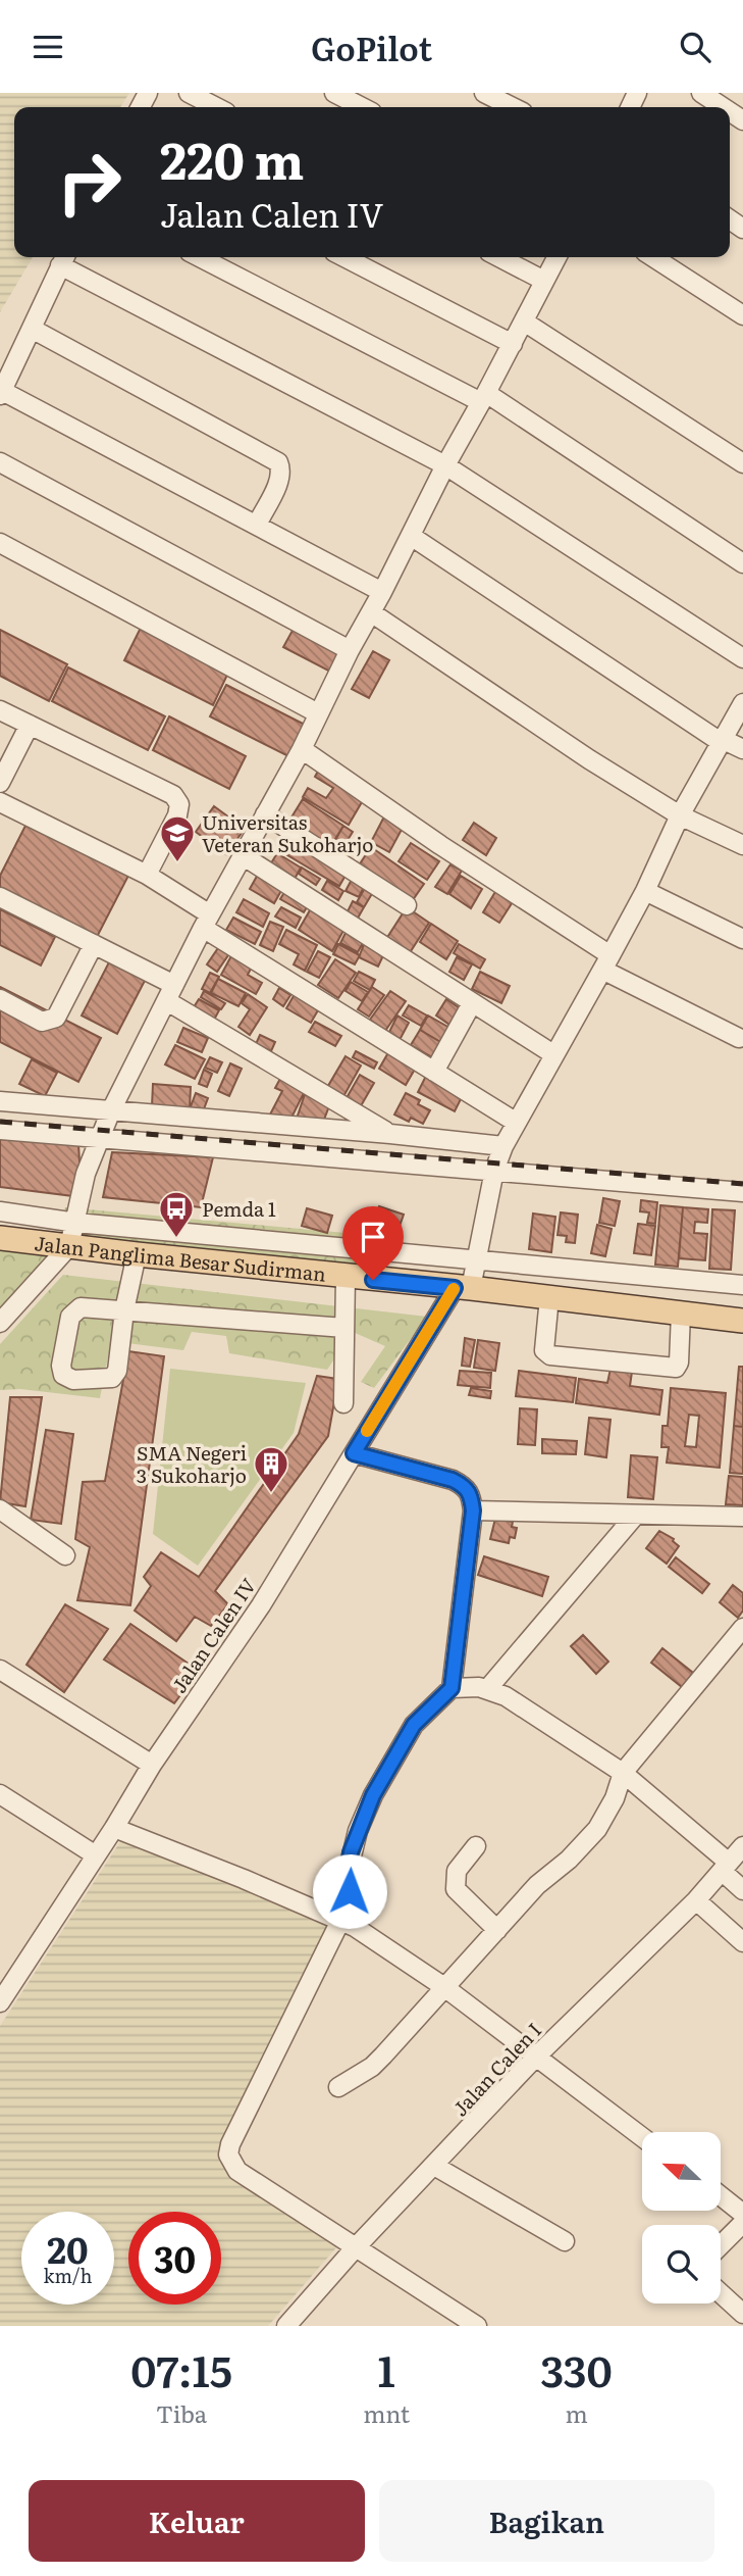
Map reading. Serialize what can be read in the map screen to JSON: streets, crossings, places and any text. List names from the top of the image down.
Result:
{
  "streets": {
    "main road": ["Jalan Panglima Besar Sudirman"],
    "street": ["Jalan Calen IV", "Jalan Calen I"]
  },
  "crossings": [
    ["Jalan Panglima Besar Sudirman", "Jalan Calen IV"]
  ],
  "places": {
    "school or university": ["Universitas Veteran Sukoharjo"],
    "bus stop": ["Pemda 1"],
    "building": ["SMA Negeri 3 Sukoharjo"]
  },
  "north": "top left",
  "page": {
    "header": "GoPilot",
    "turn": ["220 m", "Jalan Calen IV"],
    "speed": "20 km/h",
    "limit": "30",
    "eta": [
      "07:15",
      "Tiba",
      "1",
      "mnt",
      "330",
      "m"
    ],
    "buttons": ["Keluar", "Bagikan"]
  }
}
